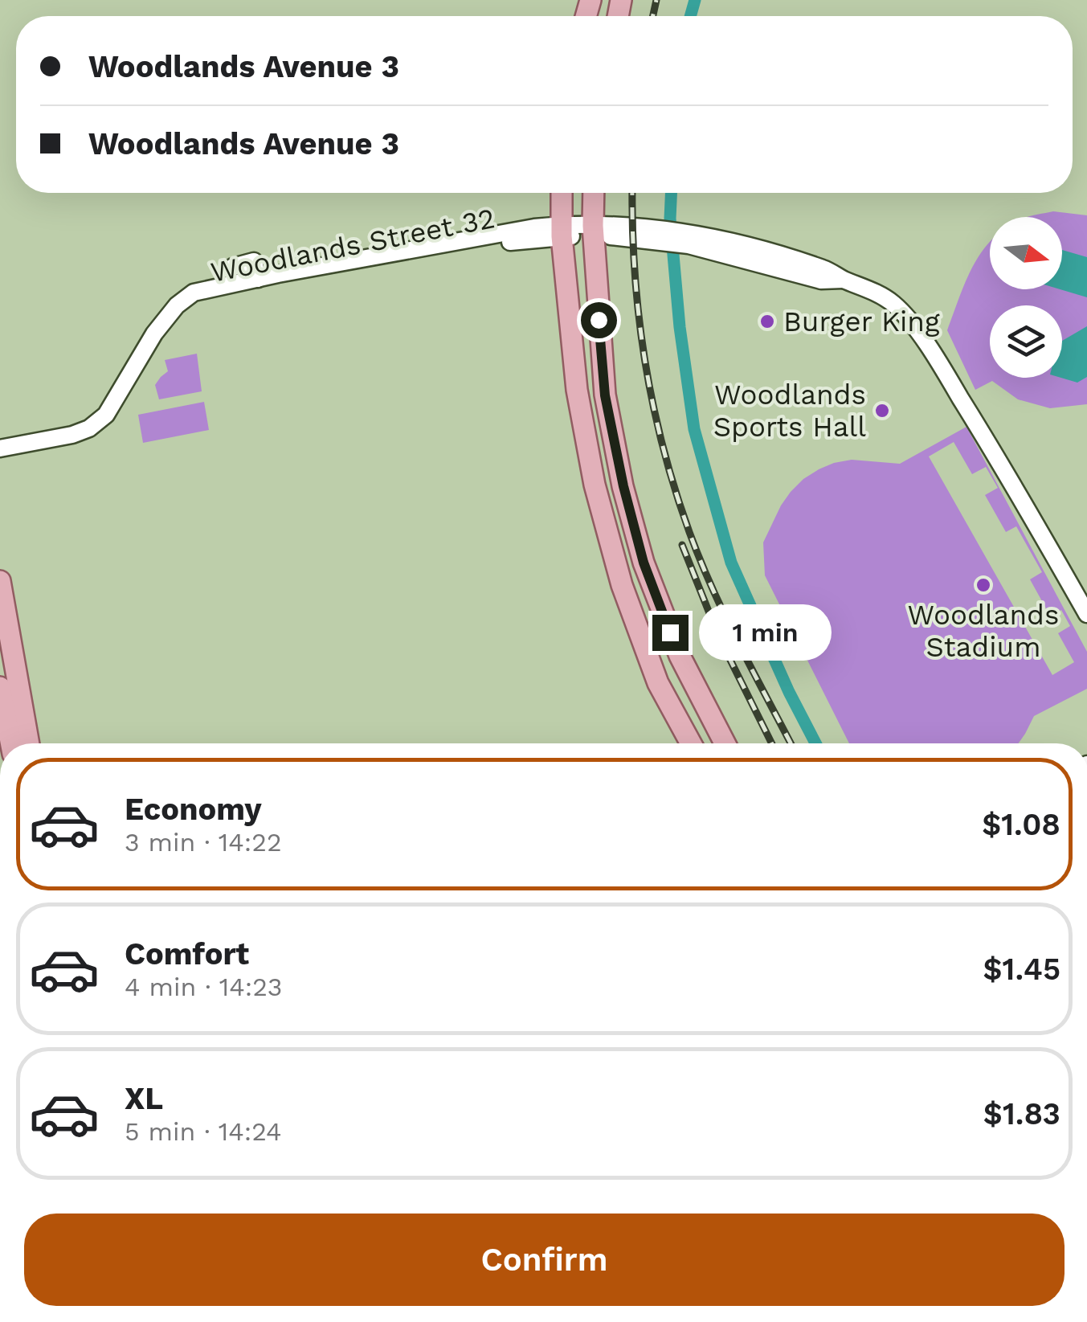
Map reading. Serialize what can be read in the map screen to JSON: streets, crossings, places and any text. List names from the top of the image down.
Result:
{
  "streets": {
    "street": ["Woodlands Street 32"]
  },
  "places": ["Burger King", "Woodlands Sports Hall", "Woodlands Stadium"],
  "north": "right",
  "page": {
    "banner": ["Woodlands Avenue 3", "Woodlands Avenue 3"],
    "bubble": "1 min",
    "list": [
      {
        "name": "Economy",
        "note": "3 min · 14:22",
        "value": "$1.08"
      },
      {
        "name": "Comfort",
        "note": "4 min · 14:23",
        "value": "$1.45"
      },
      {
        "name": "XL",
        "note": "5 min · 14:24",
        "value": "$1.83"
      }
    ],
    "buttons": "Confirm"
  }
}
